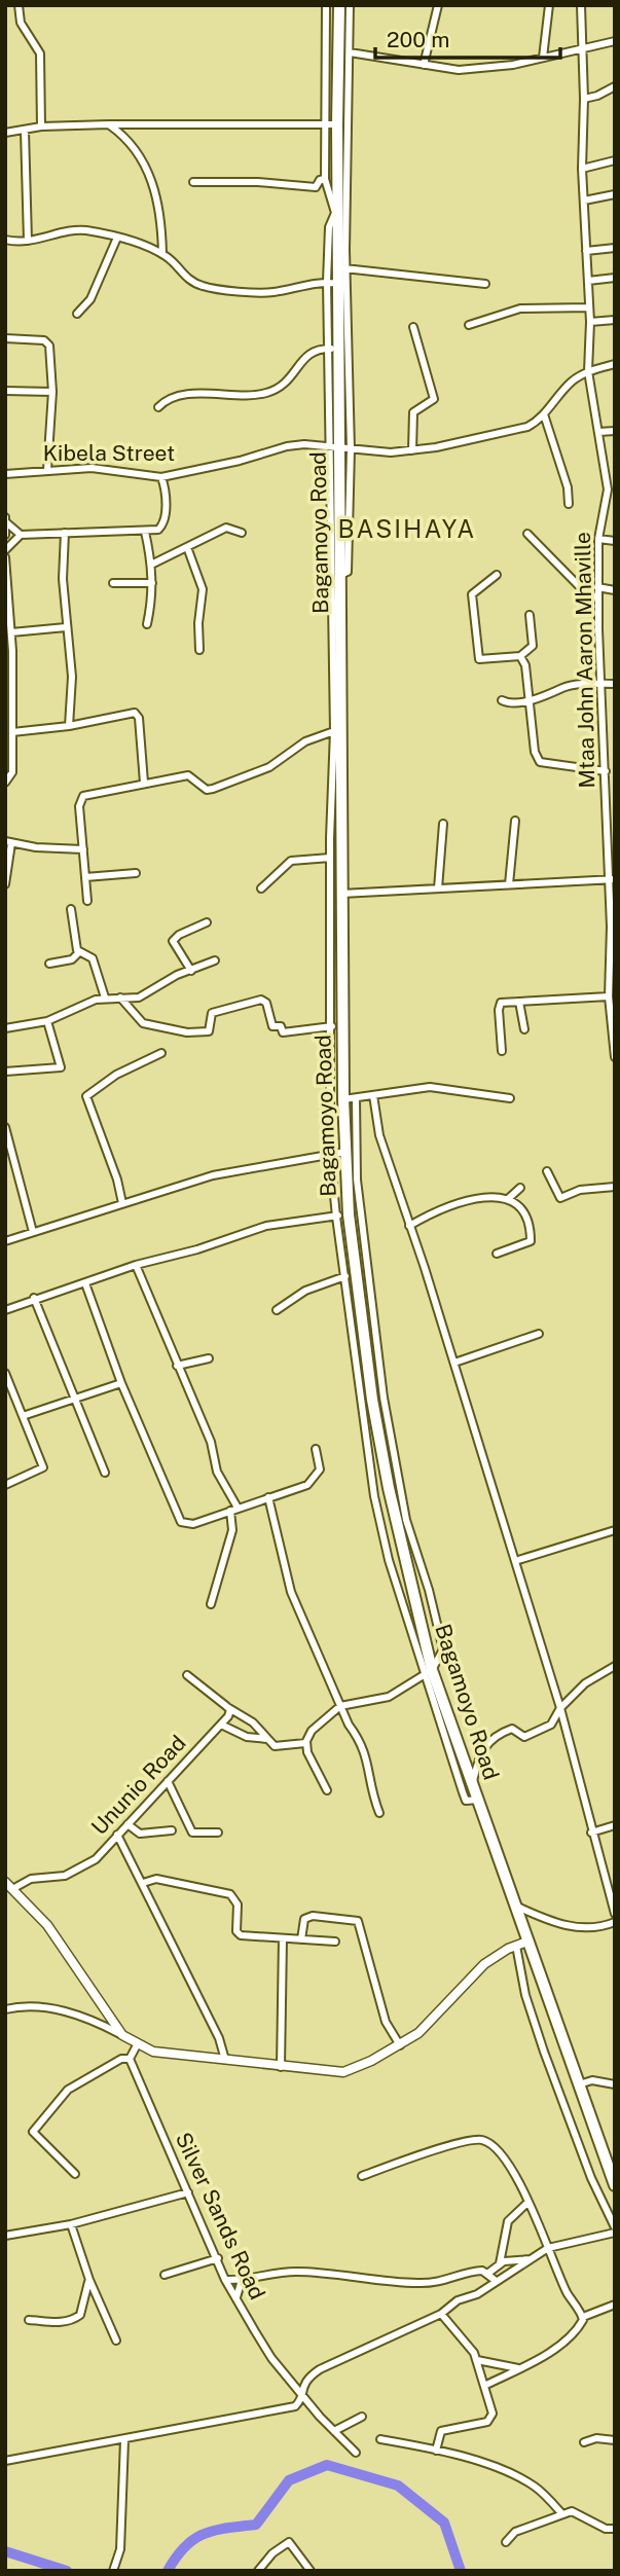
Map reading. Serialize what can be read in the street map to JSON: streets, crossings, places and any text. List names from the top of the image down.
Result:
{
  "streets": {
    "highway": ["Bagamoyo Road"],
    "street": [
      "Kibela Street",
      "Mtaa John Aaron Mhaville",
      "Ununio Road",
      "Silver Sands Road"
    ]
  },
  "crossings": [
    ["Kibela Street", "Bagamoyo Road"],
    ["Kibela Street", "Mtaa John Aaron Mhaville"]
  ],
  "districts": ["BASIHAYA"],
  "scale_bar": "200 m"
}
